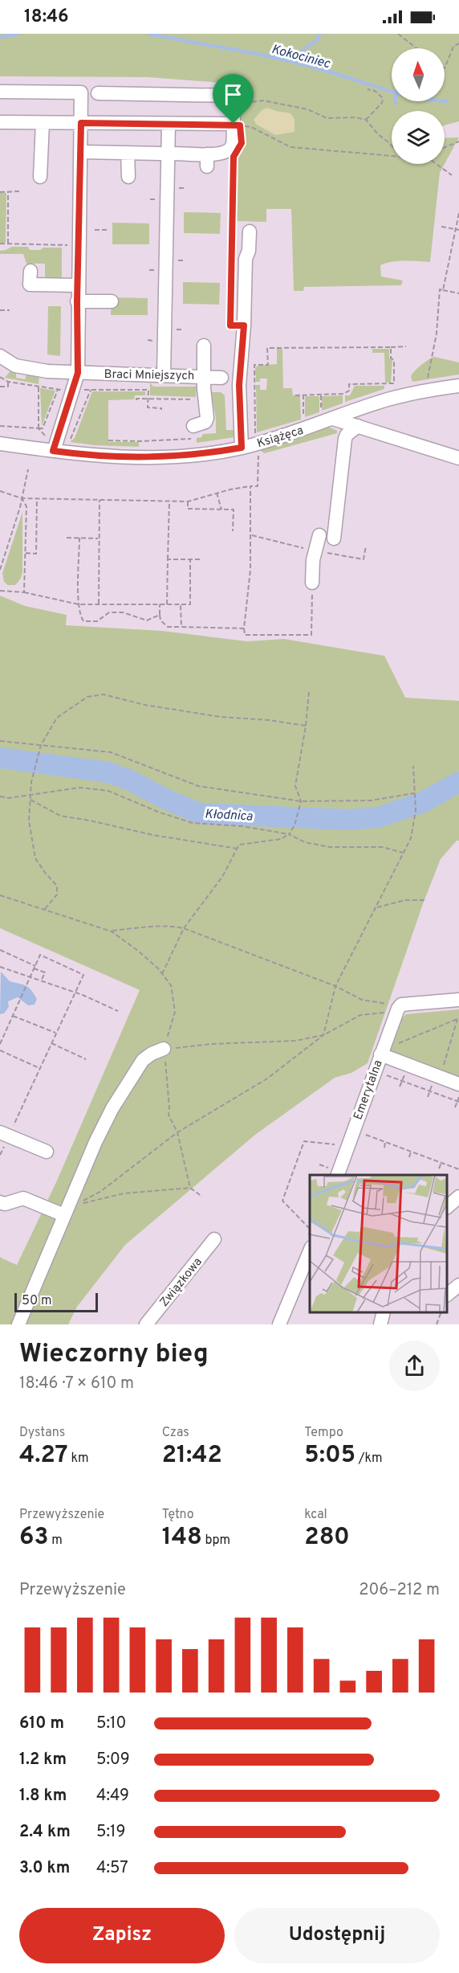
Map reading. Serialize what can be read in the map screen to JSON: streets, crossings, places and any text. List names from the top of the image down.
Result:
{
  "streets": {
    "street": [
      "Braci Mniejszych",
      "Książęca",
      "Emerytalna",
      "Związkowa"
    ]
  },
  "water": ["Kokociniec", "Kłodnica"],
  "scale_bar": "50 m",
  "north": "top",
  "page": {
    "status": "18:46",
    "scale": "50 m",
    "heading": ["Wieczorny bieg", "18:46 · 7 × 610 m"],
    "stats": [
      ["Dystans", "4.27 km"],
      ["Czas", "21:42"],
      ["Tempo", "5:05 /km"],
      ["Przewyższenie", "63 m"],
      ["Tętno", "148 bpm"],
      ["kcal", "280"]
    ],
    "chart": ["Przewyższenie", "206–212 m"],
    "list": [
      {
        "name": "610 m",
        "note": "5:10"
      },
      {
        "name": "1.2 km",
        "note": "5:09"
      },
      {
        "name": "1.8 km",
        "note": "4:49"
      },
      {
        "name": "2.4 km",
        "note": "5:19"
      },
      {
        "name": "3.0 km",
        "note": "4:57"
      }
    ],
    "buttons": ["Zapisz", "Udostępnij"]
  }
}
